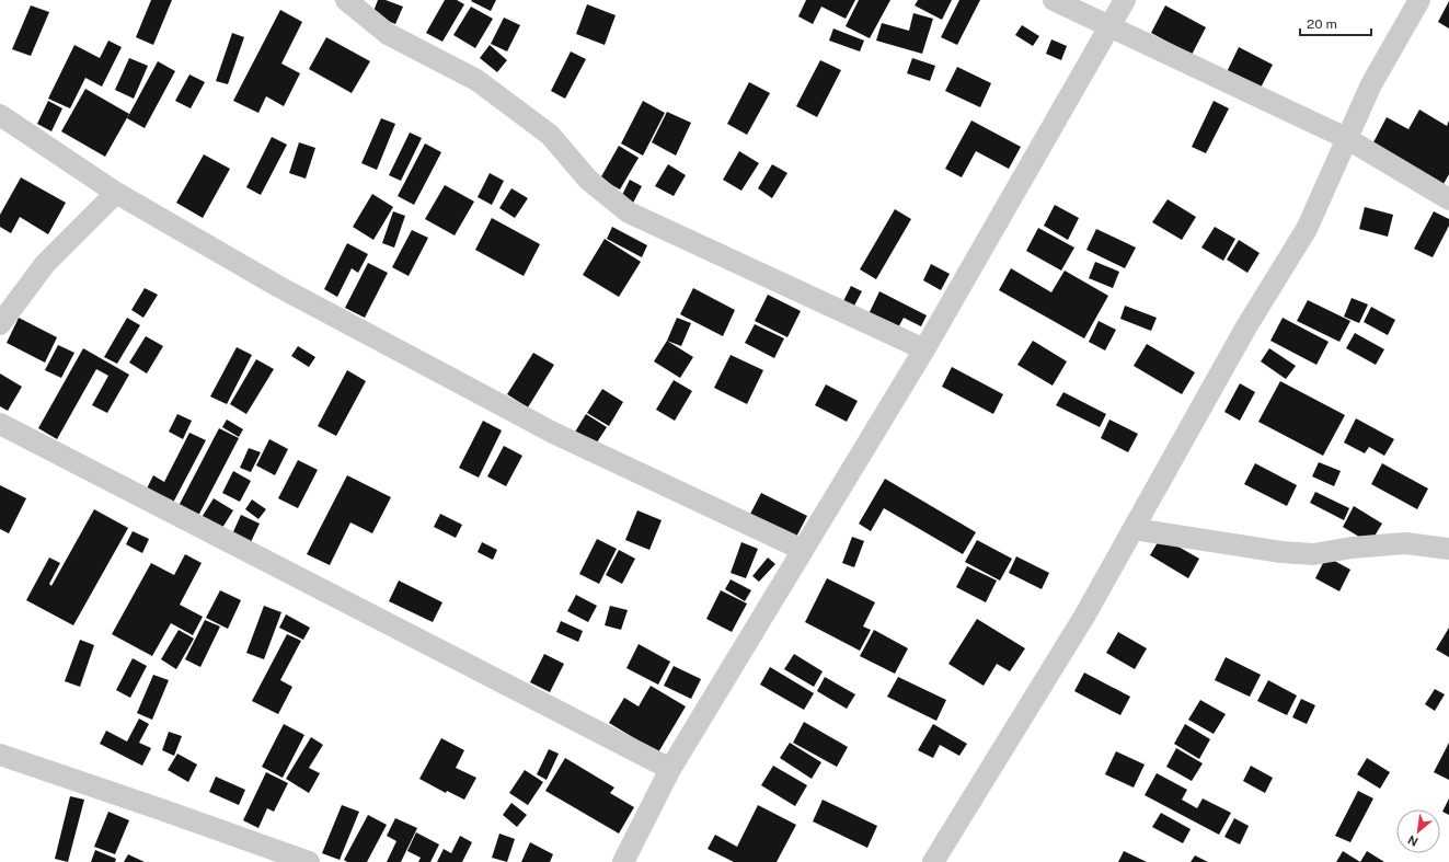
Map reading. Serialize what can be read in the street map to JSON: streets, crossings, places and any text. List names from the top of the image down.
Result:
{
  "scale_bar": "20 m",
  "north": "bottom left"
}
